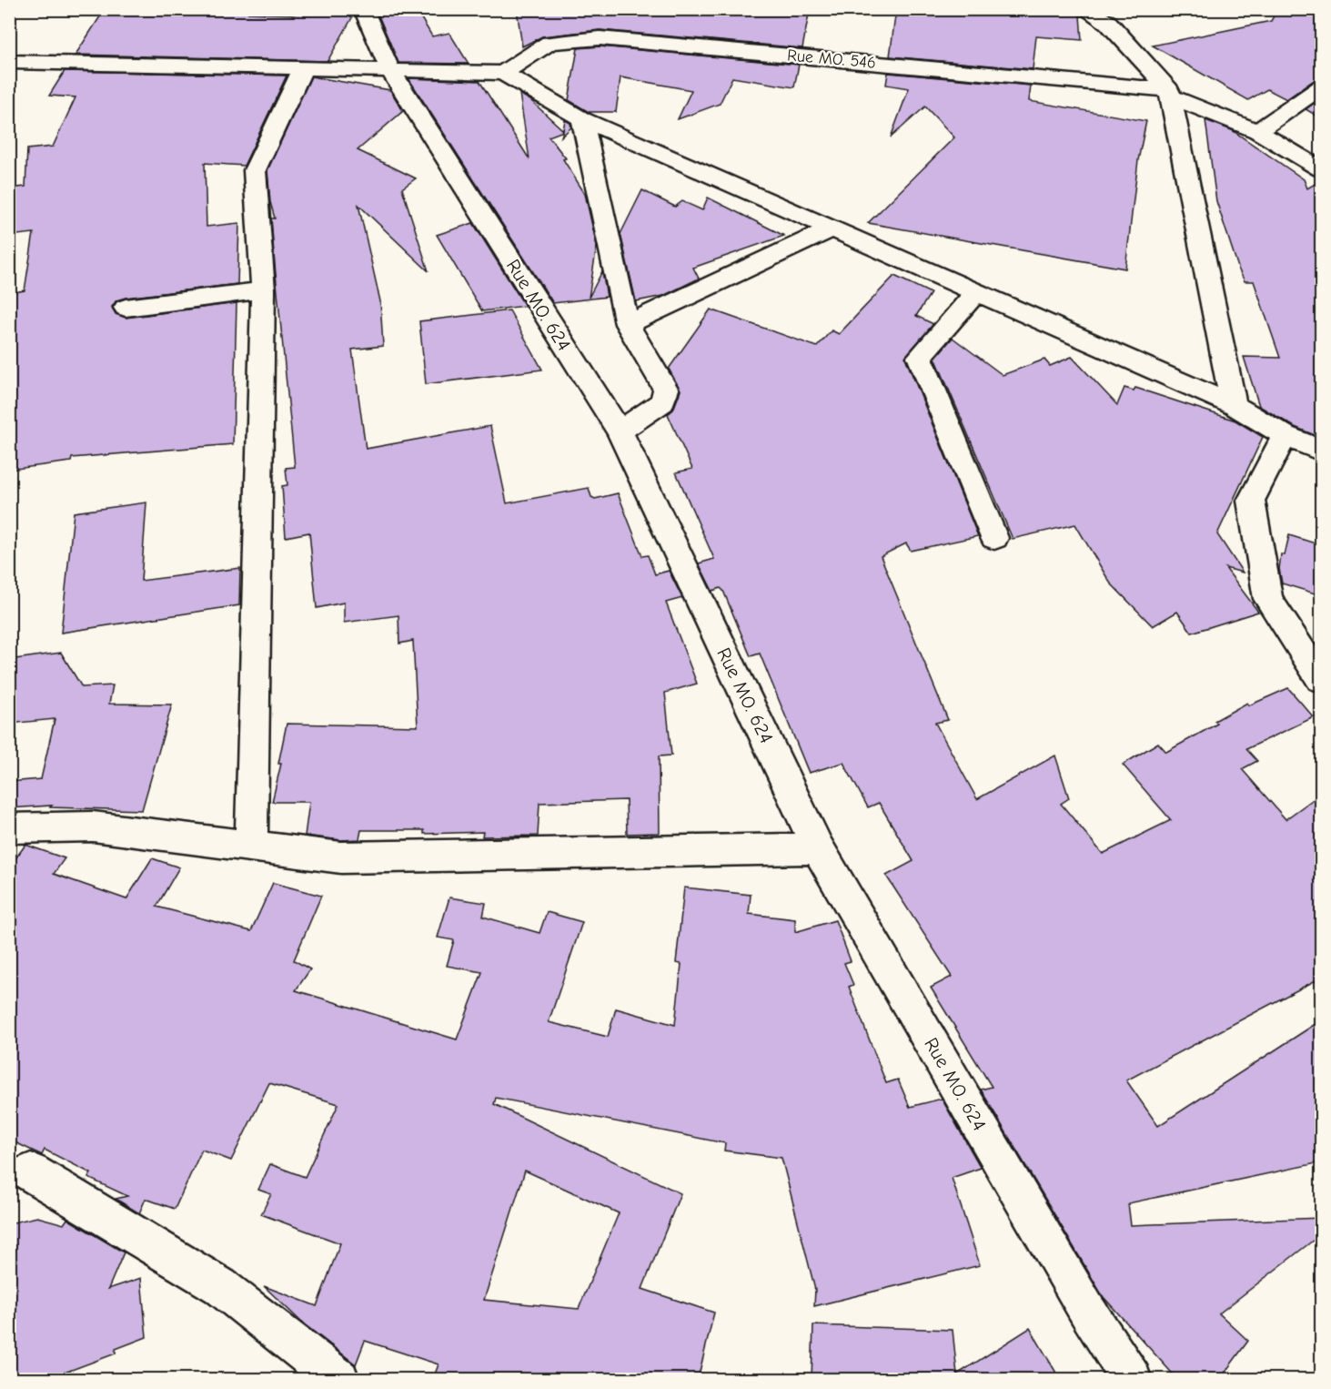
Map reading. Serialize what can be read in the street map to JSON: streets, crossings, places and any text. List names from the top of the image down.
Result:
{
  "streets": {
    "street": ["Rue MO. 546", "Rue MO. 624"]
  }
}
